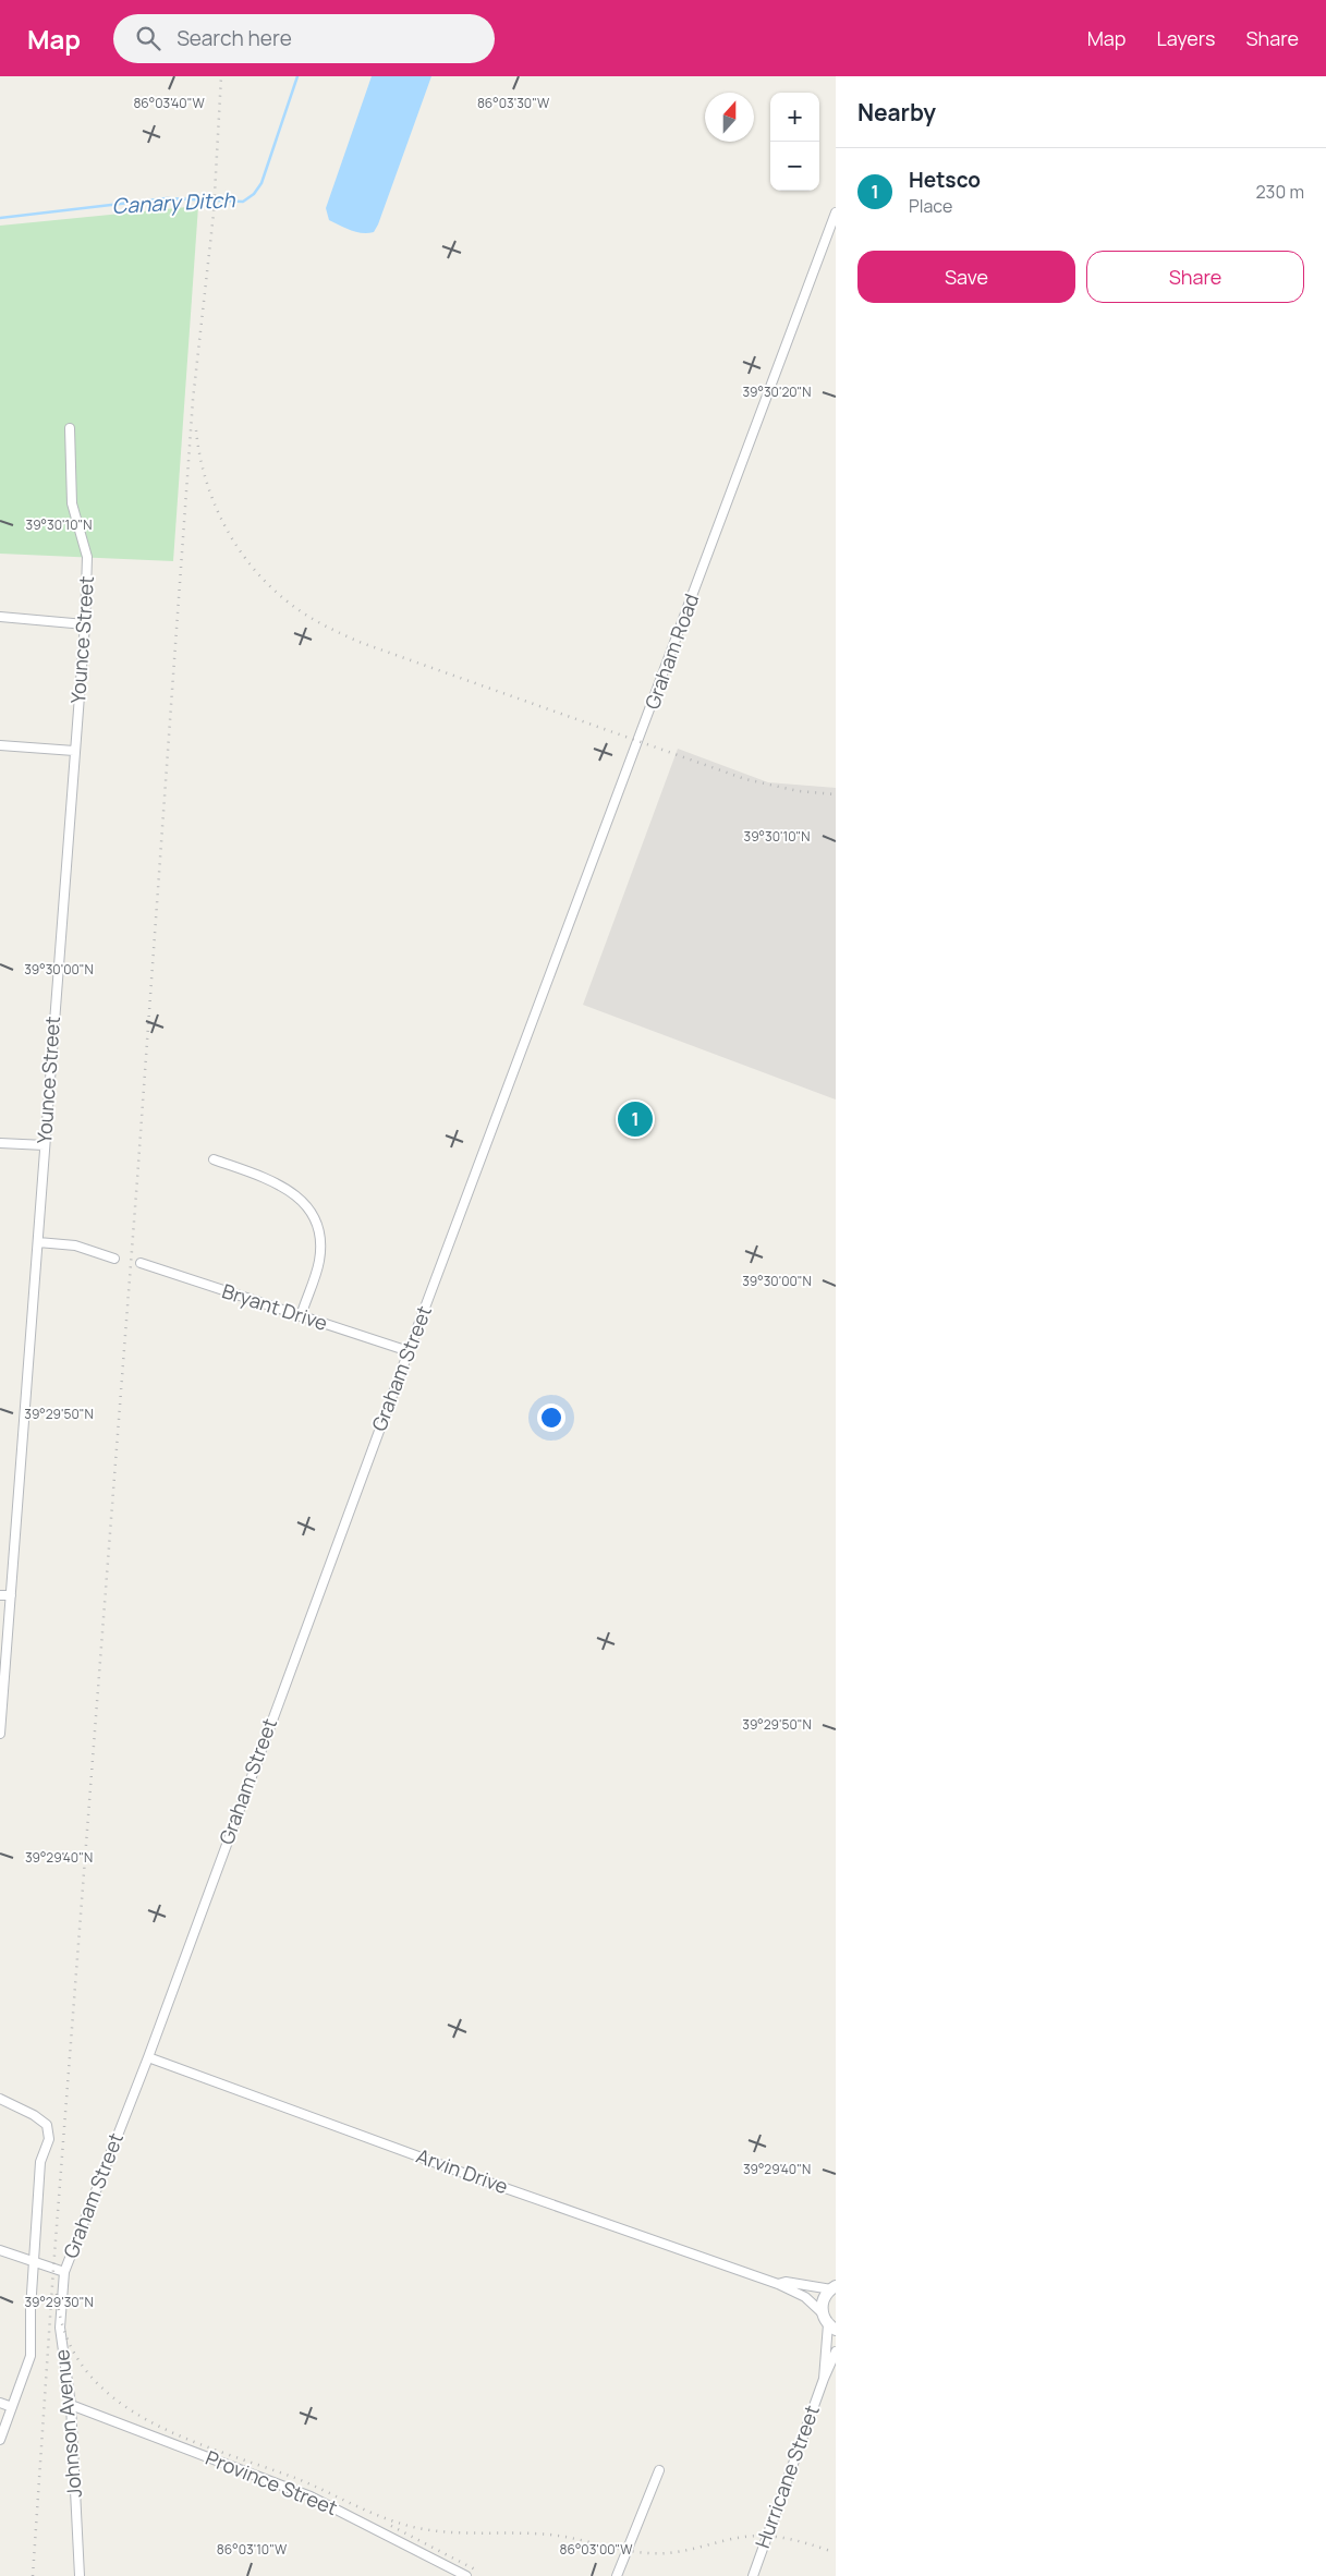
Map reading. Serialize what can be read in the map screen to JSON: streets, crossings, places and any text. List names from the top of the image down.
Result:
{
  "streets": {
    "street": [
      "Younce Street",
      "Graham Road",
      "Bryant Drive",
      "Graham Street",
      "Arvin Drive",
      "Johnson Avenue",
      "Hurricane Street",
      "Province Street"
    ]
  },
  "crossings": [
    ["Graham Road", "Graham Street"],
    ["Bryant Drive", "Graham Street"],
    ["Graham Street", "Arvin Drive"],
    ["Graham Street", "Johnson Avenue"],
    ["Arvin Drive", "Hurricane Street"],
    ["Johnson Avenue", "Province Street"]
  ],
  "water": ["Canary Ditch"],
  "north": "top",
  "page": {
    "header": "Map",
    "search": "Search here",
    "nav": ["Map", "Layers", "Share"],
    "heading": "Nearby",
    "map_buttons": ["+", "−"],
    "list": [
      {
        "mark": "1",
        "name": "Hetsco",
        "note": "Place",
        "value": "230 m"
      }
    ],
    "buttons": ["Save", "Share"],
    "pins": "1"
  },
  "coordinates": [
    "86°03'40\"W",
    "86°03'30\"W",
    "39°30'20\"N",
    "39°30'10\"N",
    "39°30'00\"N",
    "39°29'50\"N",
    "39°29'40\"N",
    "39°29'30\"N",
    "86°03'10\"W",
    "86°03'00\"W"
  ]
}
